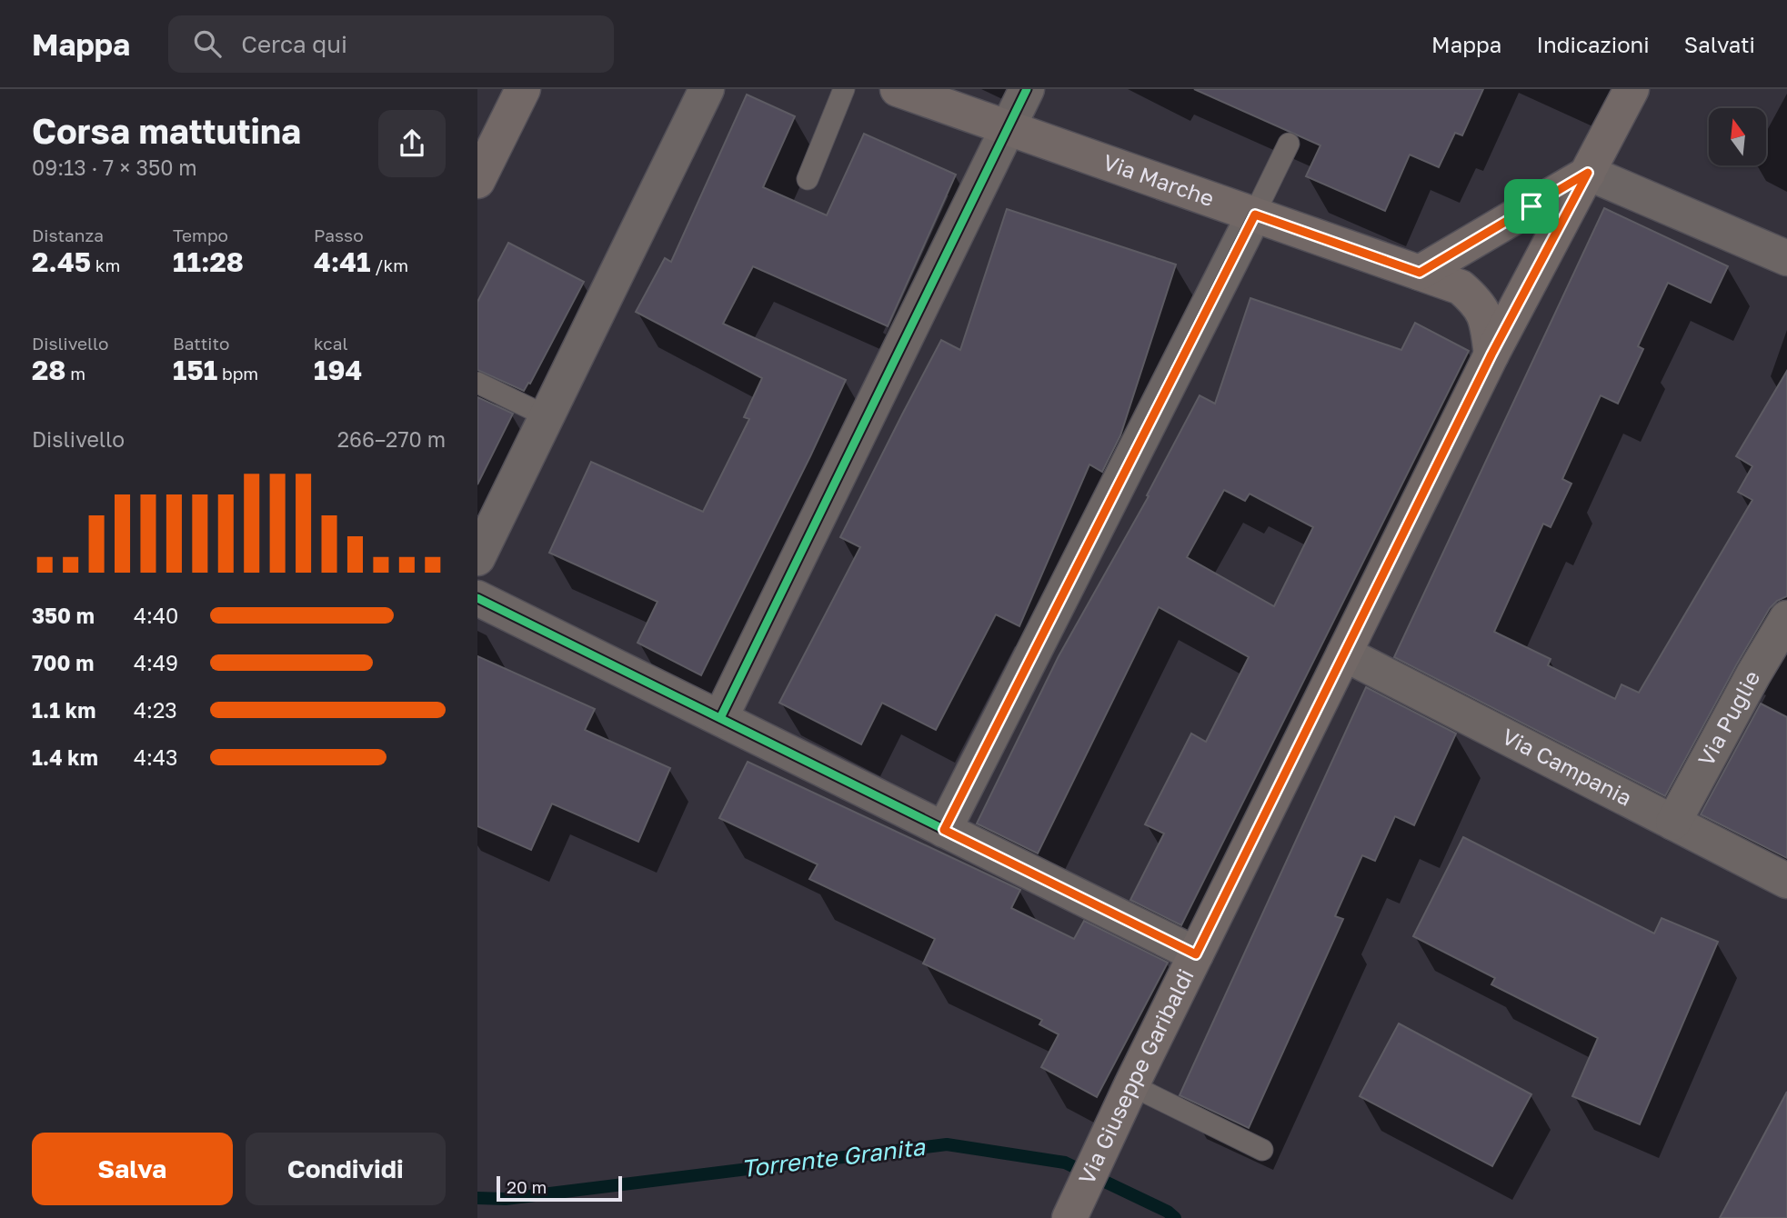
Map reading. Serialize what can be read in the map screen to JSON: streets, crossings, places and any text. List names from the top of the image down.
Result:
{
  "streets": {
    "main road": ["Via Marche", "Via Giuseppe Garibaldi"],
    "street": ["Via Puglie", "Via Campania"]
  },
  "crossings": [
    ["Via Marche", "Via Giuseppe Garibaldi"],
    ["Via Puglie", "Via Campania"],
    ["Via Campania", "Via Giuseppe Garibaldi"]
  ],
  "water": ["Torrente Granita"],
  "scale_bar": "20 m",
  "north": "top",
  "page": {
    "header": "Mappa",
    "search": "Cerca qui",
    "nav": ["Mappa", "Indicazioni", "Salvati"],
    "heading": ["Corsa mattutina", "09:13 · 7 × 350 m"],
    "stats": [
      ["Distanza", "2.45 km"],
      ["Tempo", "11:28"],
      ["Passo", "4:41 /km"],
      ["Dislivello", "28 m"],
      ["Battito", "151 bpm"],
      ["kcal", "194"]
    ],
    "chart": ["Dislivello", "266–270 m"],
    "list": [
      {
        "name": "350 m",
        "note": "4:40"
      },
      {
        "name": "700 m",
        "note": "4:49"
      },
      {
        "name": "1.1 km",
        "note": "4:23"
      },
      {
        "name": "1.4 km",
        "note": "4:43"
      }
    ],
    "buttons": ["Salva", "Condividi"],
    "scale": "20 m"
  }
}
